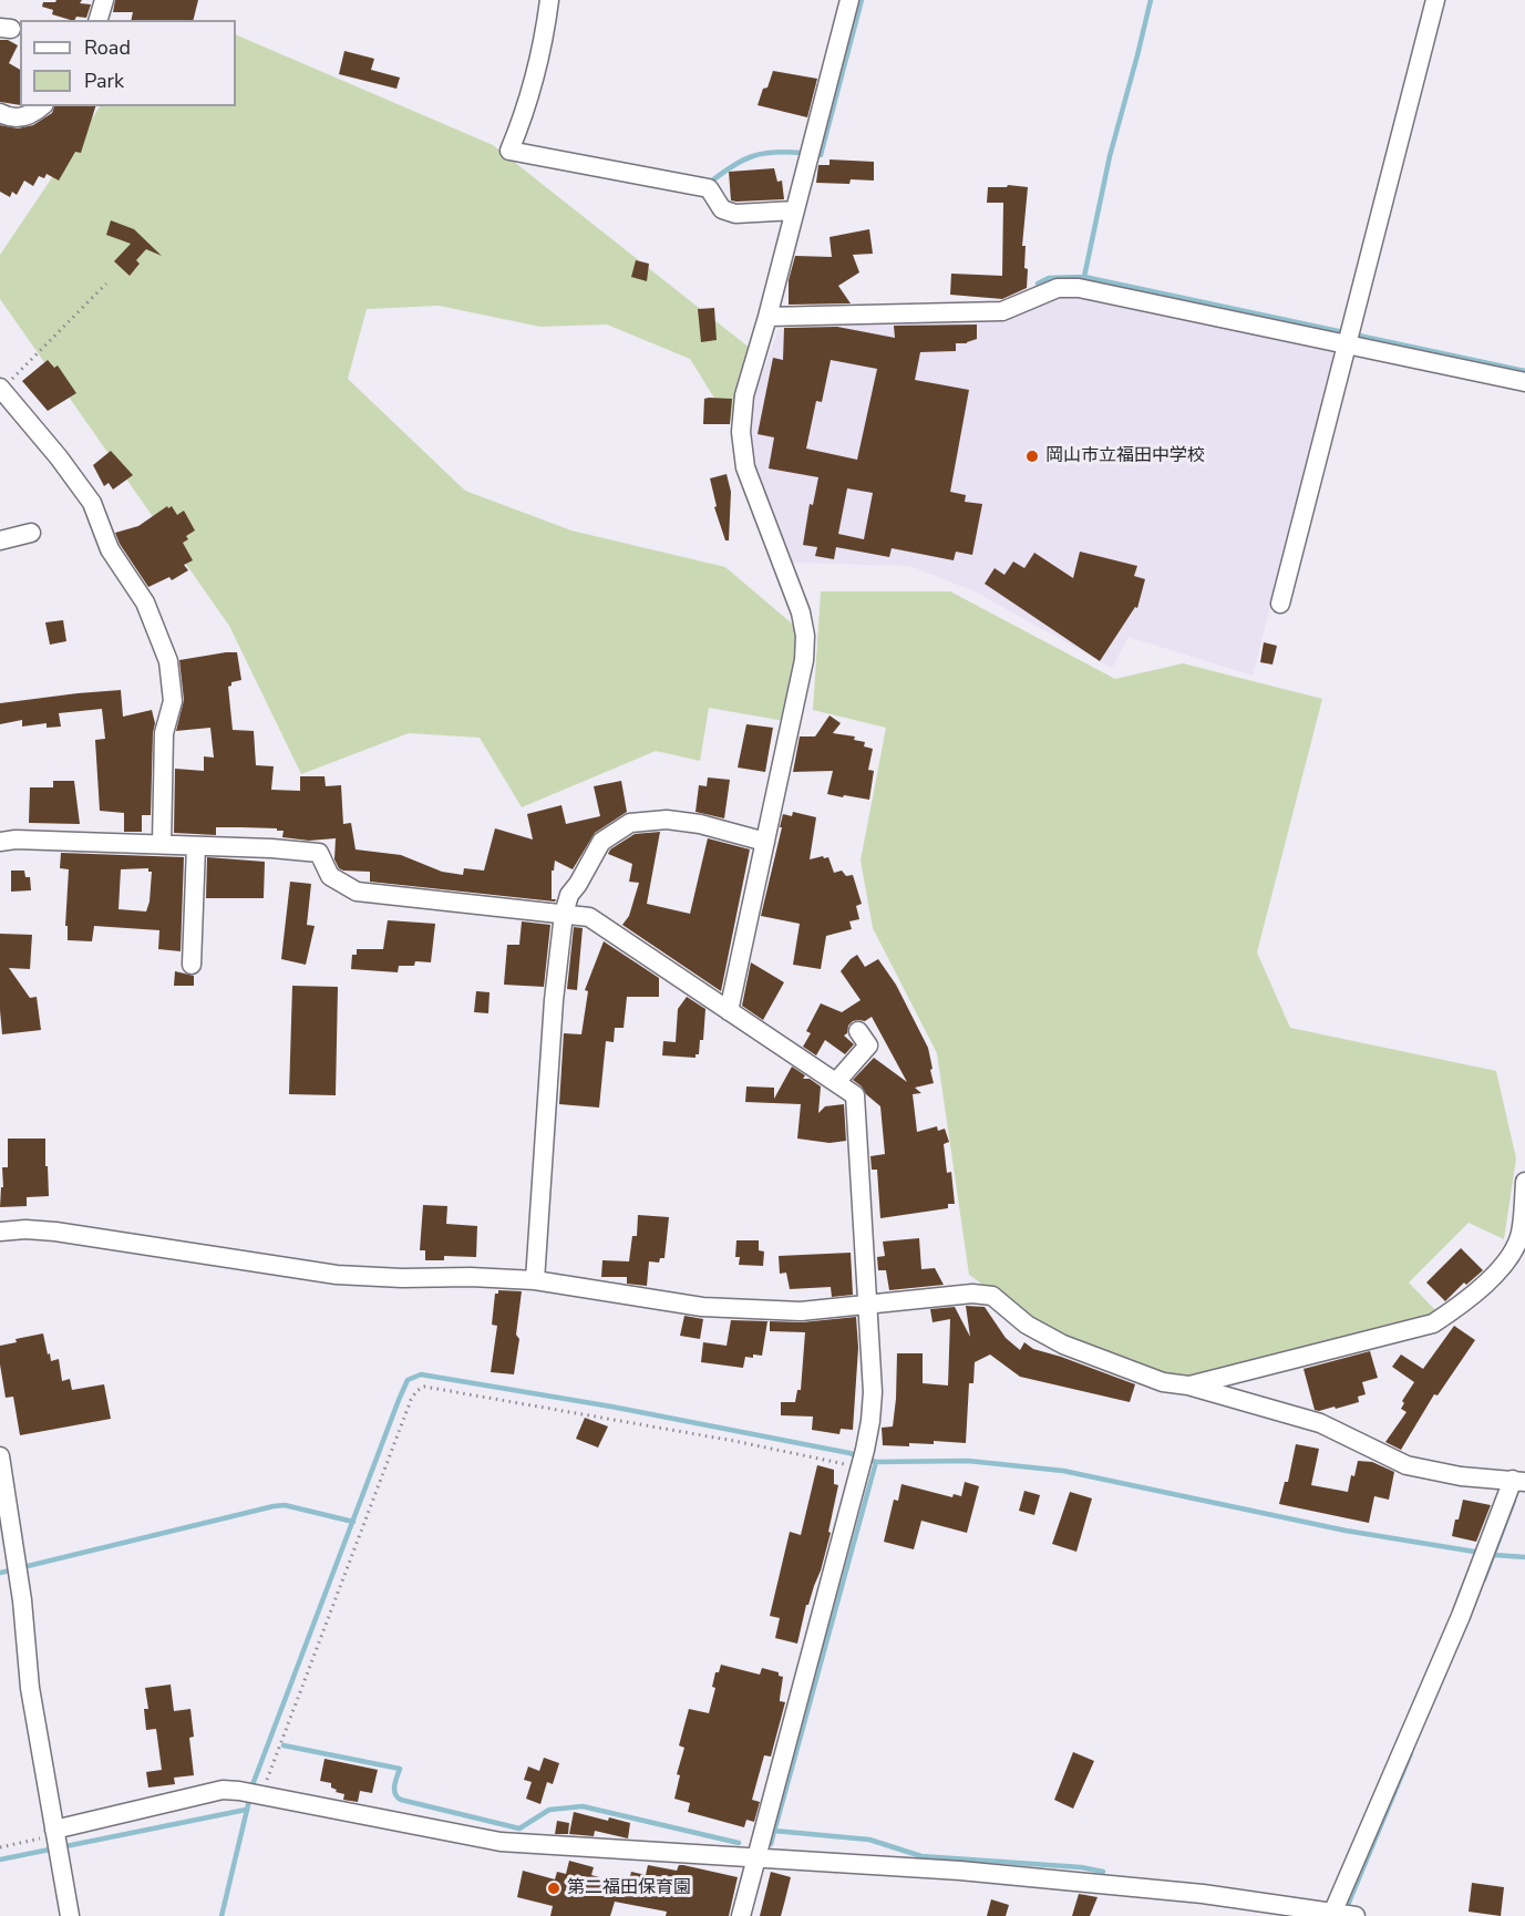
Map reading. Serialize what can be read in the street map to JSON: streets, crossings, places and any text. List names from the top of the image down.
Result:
{
  "places": ["岡山市立福田中学校", "第二福田保育園"],
  "legend": ["Road", "Park"]
}
